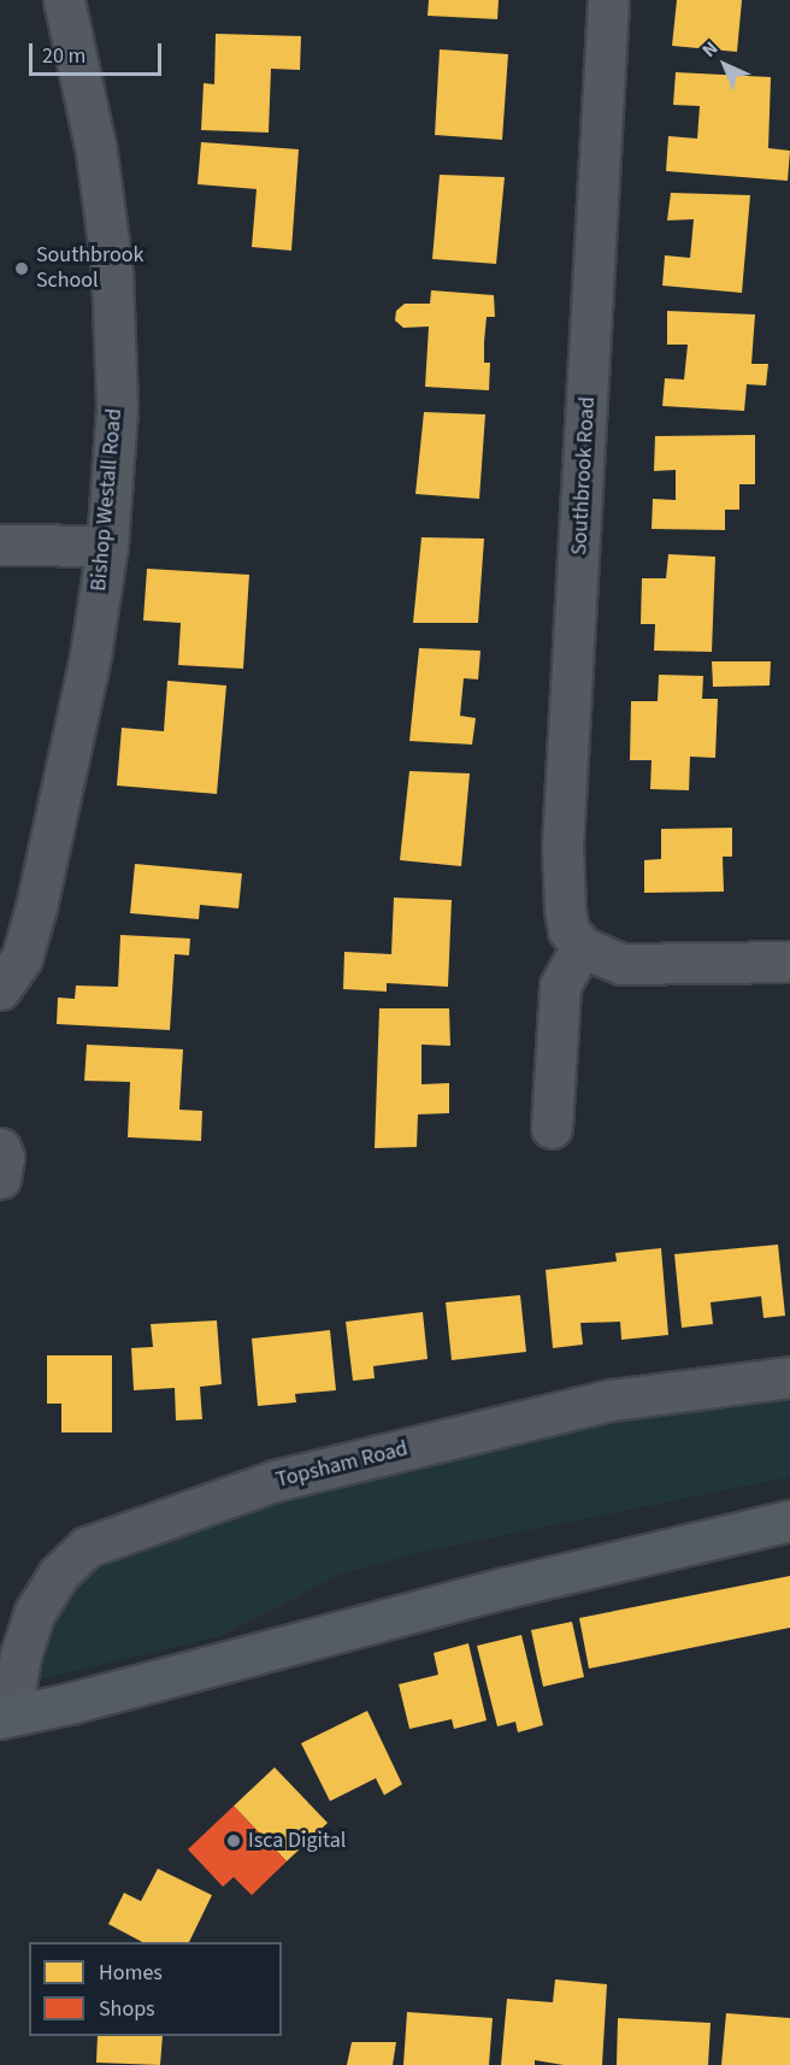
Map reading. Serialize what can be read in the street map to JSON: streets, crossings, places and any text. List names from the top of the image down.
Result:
{
  "streets": {
    "main road": ["Topsham Road"],
    "street": ["Southbrook Road", "Bishop Westall Road"]
  },
  "places": ["Southbrook School", "Isca Digital"],
  "legend": ["Homes", "Shops"],
  "scale_bar": "20 m",
  "north": "top left"
}
